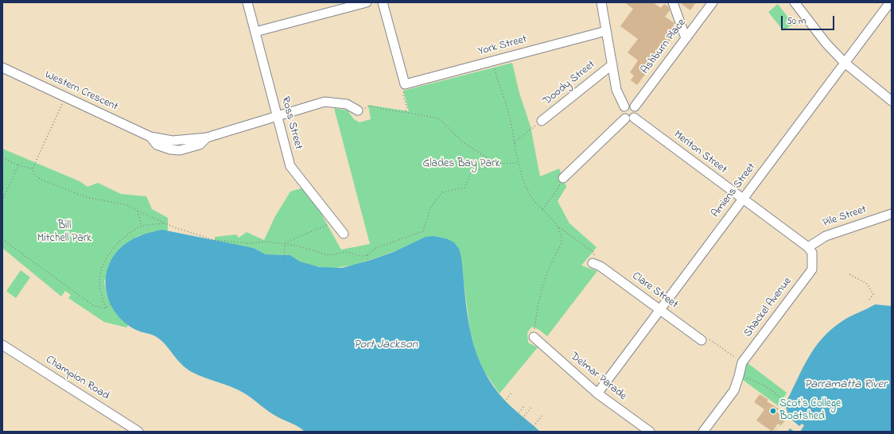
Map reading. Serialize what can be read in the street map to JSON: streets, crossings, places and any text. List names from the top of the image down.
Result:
{
  "streets": {
    "street": [
      "York Street",
      "Ashburn Place",
      "Doody Street",
      "Western Crescent",
      "Ross Street",
      "Meriton Street",
      "Amiens Street",
      "Pile Street",
      "Clare Street",
      "Shackel Avenue",
      "Delmar Parade",
      "Champion Road"
    ]
  },
  "crossings": [
    ["Western Crescent", "Ross Street"],
    ["Meriton Street", "Amiens Street"],
    ["Meriton Street", "Pile Street"],
    ["Meriton Street", "Shackel Avenue"],
    ["Amiens Street", "Clare Street"],
    ["Amiens Street", "Delmar Parade"],
    ["Pile Street", "Shackel Avenue"]
  ],
  "water": ["Port Jackson", "Parramatta River"],
  "parks": ["Glades Bay Park", "Bill Mitchell Park"],
  "places": ["Scot's College Boatshed"],
  "scale_bar": "50 m"
}
